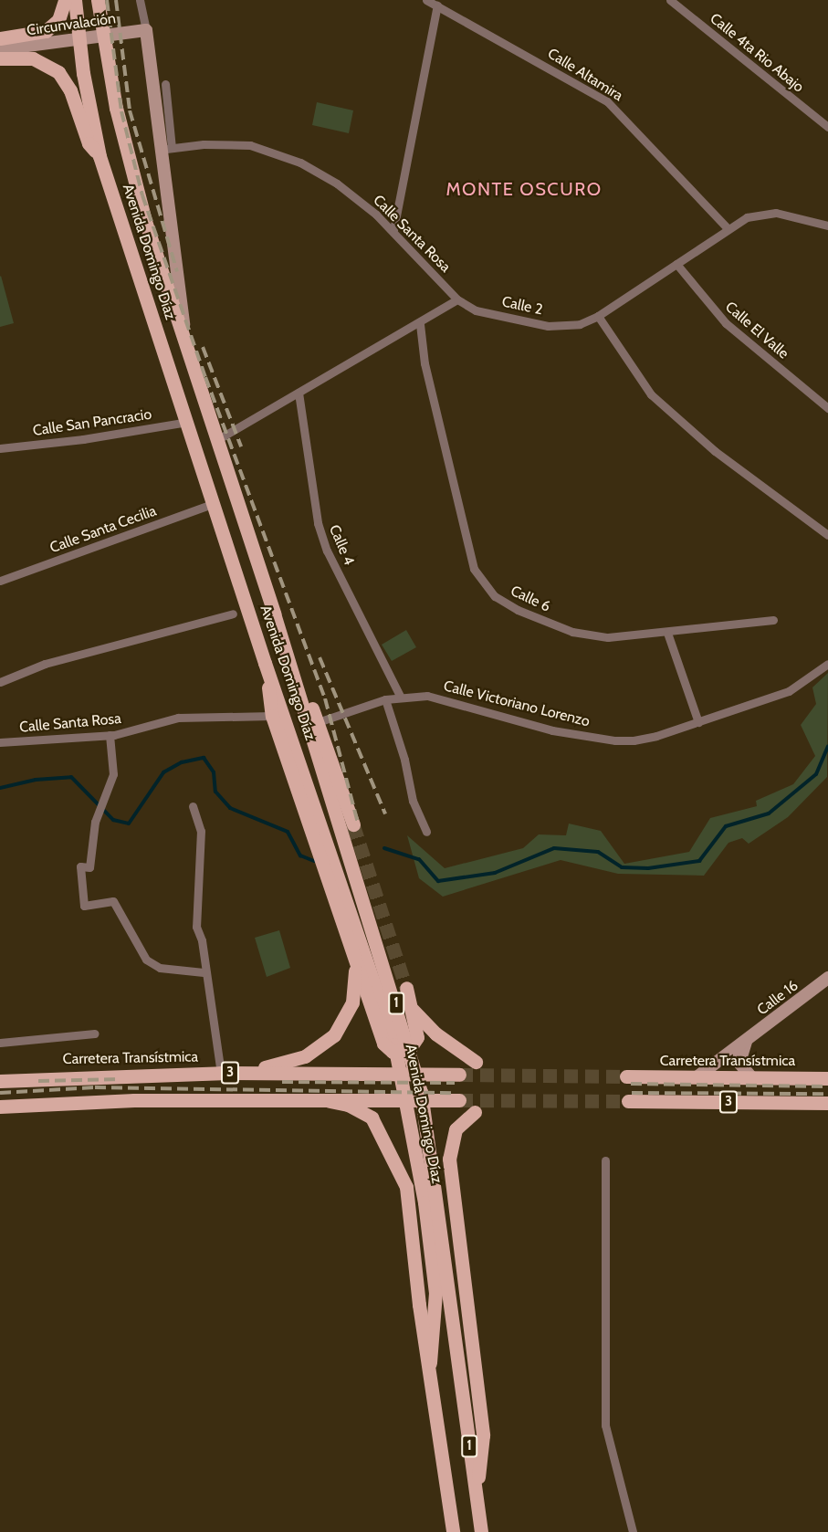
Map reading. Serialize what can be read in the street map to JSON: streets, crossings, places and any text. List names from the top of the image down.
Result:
{
  "streets": {
    "main road": [
      "Circunvalación",
      "Avenida Domingo Díaz",
      "Calle 16",
      "1",
      "Carretera Transístmica",
      "3"
    ],
    "street": [
      "Calle 4ta Rio Abajo",
      "Calle Altamira",
      "Calle Santa Rosa",
      "Calle 2",
      "Calle El Valle",
      "Calle San Pancracio",
      "Calle Santa Cecilia",
      "Calle 4",
      "Calle 6",
      "Calle Victoriano Lorenzo"
    ]
  },
  "crossings": [
    ["Calle Altamira", "Calle 2"],
    ["Calle Santa Rosa", "Calle 2"],
    ["Avenida Domingo Díaz", "Calle San Pancracio"],
    ["Avenida Domingo Díaz", "Calle Santa Cecilia"],
    ["Avenida Domingo Díaz", "1"],
    ["Calle 2", "Calle El Valle"],
    ["Calle 4", "Calle Victoriano Lorenzo"],
    ["Calle 16", "Carretera Transístmica"]
  ],
  "districts": ["MONTE OSCURO"]
}
